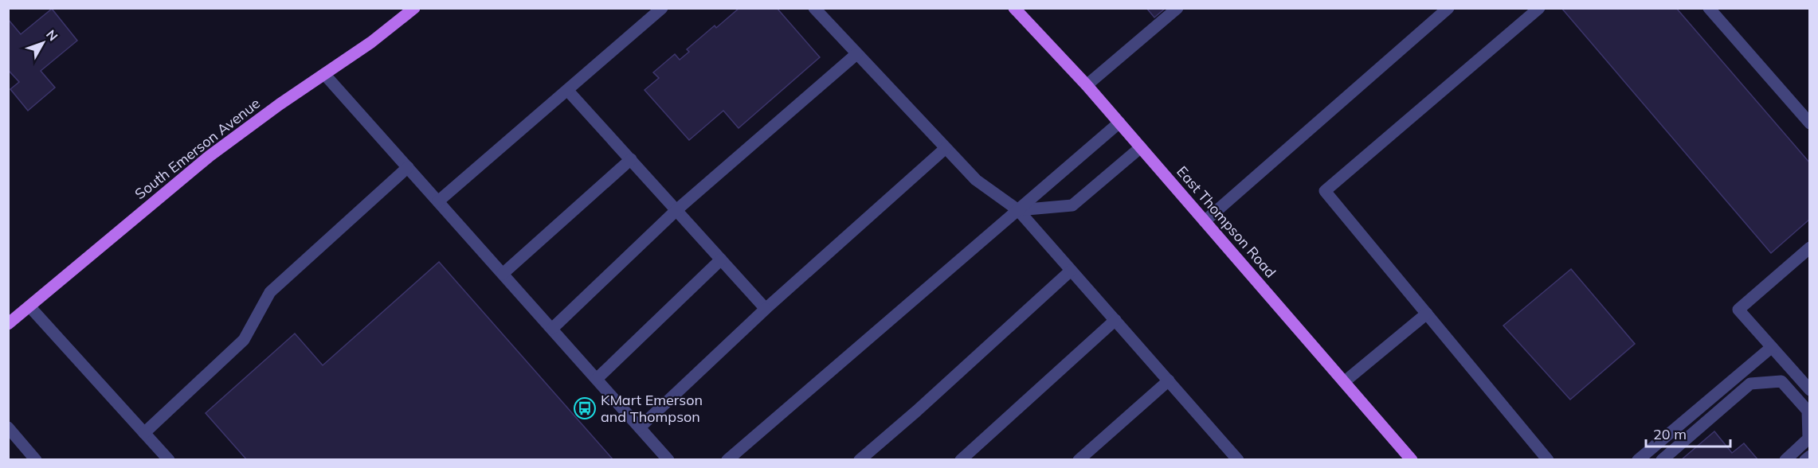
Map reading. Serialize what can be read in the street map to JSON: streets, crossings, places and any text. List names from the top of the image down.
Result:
{
  "streets": {
    "main road": ["South Emerson Avenue", "East Thompson Road"]
  },
  "places": {
    "bus stop": ["KMart Emerson and Thompson"]
  },
  "scale_bar": "20 m",
  "north": "top right"
}
